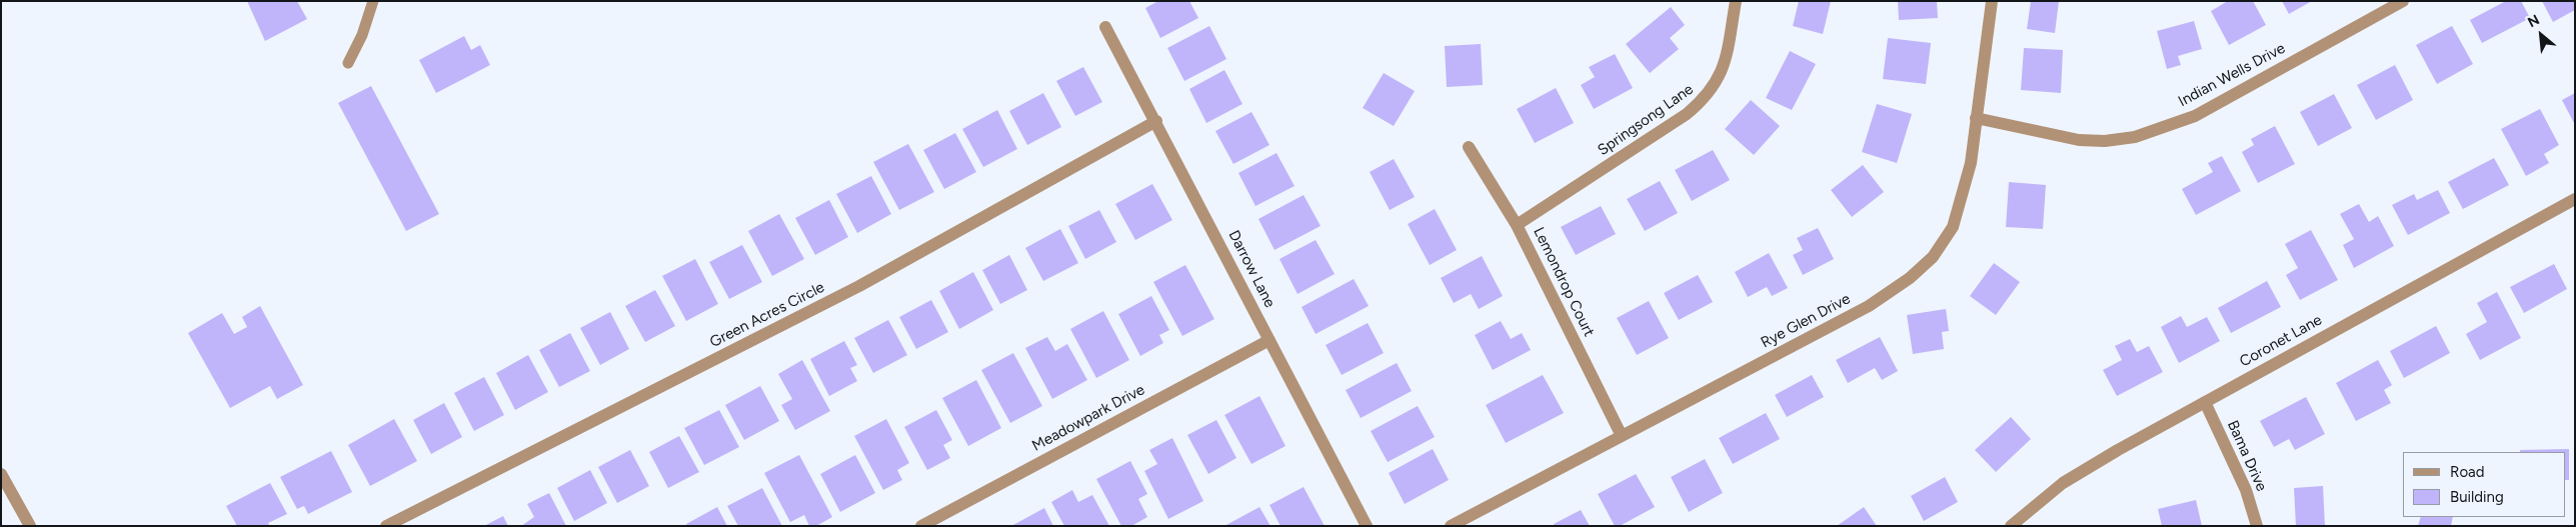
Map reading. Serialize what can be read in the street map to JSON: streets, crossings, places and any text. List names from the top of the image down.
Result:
{
  "streets": {
    "street": [
      "Indian Wells Drive",
      "Springsong Lane",
      "Darrow Lane",
      "Lemondrop Court",
      "Green Acres Circle",
      "Rye Glen Drive",
      "Coronet Lane",
      "Meadowpark Drive",
      "Bama Drive"
    ]
  },
  "crossings": [
    ["Indian Wells Drive", "Rye Glen Drive"],
    ["Springsong Lane", "Lemondrop Court"],
    ["Darrow Lane", "Green Acres Circle"],
    ["Darrow Lane", "Meadowpark Drive"],
    ["Lemondrop Court", "Rye Glen Drive"],
    ["Coronet Lane", "Bama Drive"]
  ],
  "legend": ["Road", "Building"],
  "north": "top left"
}
